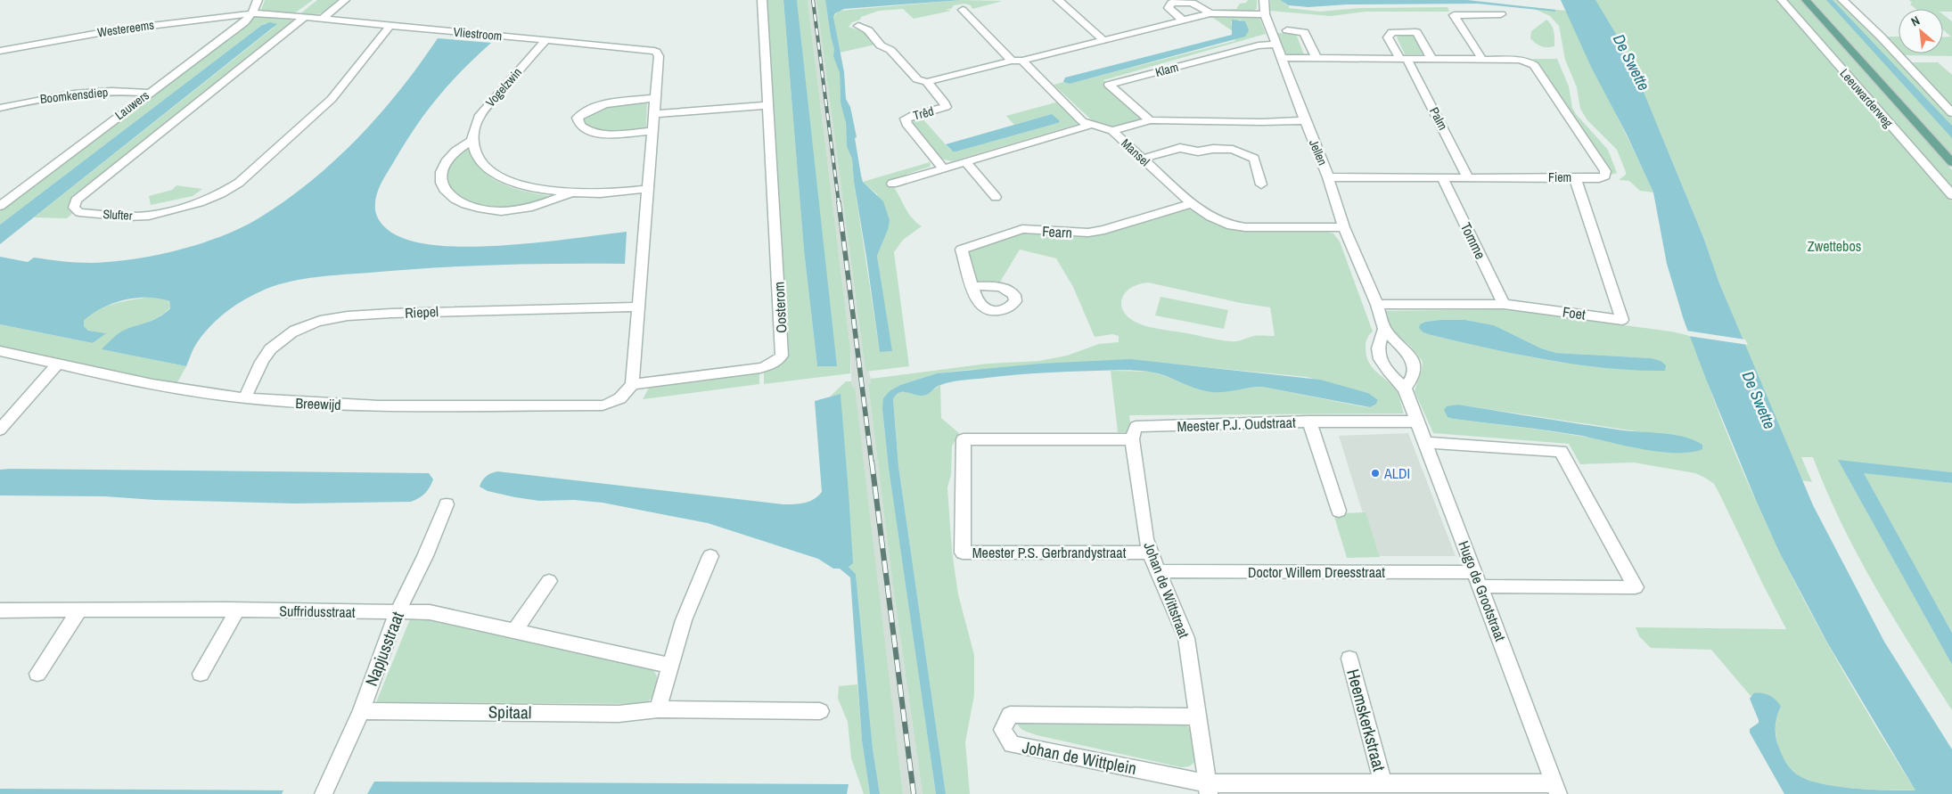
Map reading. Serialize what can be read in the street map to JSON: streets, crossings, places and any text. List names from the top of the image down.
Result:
{
  "streets": {
    "main road": ["Leeuwarderweg"],
    "street": [
      "Westereems",
      "Vliestroom",
      "Klam",
      "Vogelzwin",
      "Boomkensdiep",
      "Lauwers",
      "Trêd",
      "Palm",
      "Mansel",
      "Jellen",
      "Fiem",
      "Slufter",
      "Fearn",
      "Tomme",
      "Oosterom",
      "Riepel",
      "Foet",
      "Breewijd",
      "Meester P.J. Oudstraat",
      "Meester P.S. Gerbrandystraat",
      "Doctor Willem Dreesstraat",
      "Johan de Wittstraat",
      "Hugo de Grootstraat",
      "Suffridusstraat",
      "Napjusstraat",
      "Spitaal",
      "Heemskerkstraat",
      "Johan de Wittplein"
    ]
  },
  "crossings": [
    ["Westereems", "Vliestroom"],
    ["Westereems", "Lauwers"],
    ["Vliestroom", "Vogelzwin"],
    ["Vliestroom", "Lauwers"],
    ["Vliestroom", "Slufter"],
    ["Vliestroom", "Oosterom"],
    ["Vliestroom", "Riepel"],
    ["Vliestroom", "Breewijd"],
    ["Klam", "Jellen"],
    ["Boomkensdiep", "Lauwers"],
    ["Trêd", "Mansel"],
    ["Palm", "Fiem"],
    ["Mansel", "Jellen"],
    ["Mansel", "Fearn"],
    ["Jellen", "Fiem"],
    ["Jellen", "Foet"],
    ["Fiem", "Tomme"],
    ["Fiem", "Foet"],
    ["Tomme", "Foet"],
    ["Oosterom", "Breewijd"],
    ["Riepel", "Breewijd"],
    ["Meester P.J. Oudstraat", "Meester P.S. Gerbrandystraat"],
    ["Meester P.J. Oudstraat", "Johan de Wittstraat"],
    ["Meester P.S. Gerbrandystraat", "Johan de Wittstraat"],
    ["Doctor Willem Dreesstraat", "Johan de Wittstraat"],
    ["Doctor Willem Dreesstraat", "Hugo de Grootstraat"],
    ["Johan de Wittstraat", "Johan de Wittplein"],
    ["Suffridusstraat", "Napjusstraat"],
    ["Napjusstraat", "Spitaal"]
  ],
  "water": ["De Swette"],
  "parks": ["Zwettebos"],
  "places": ["ALDI"],
  "north": "top left"
}
